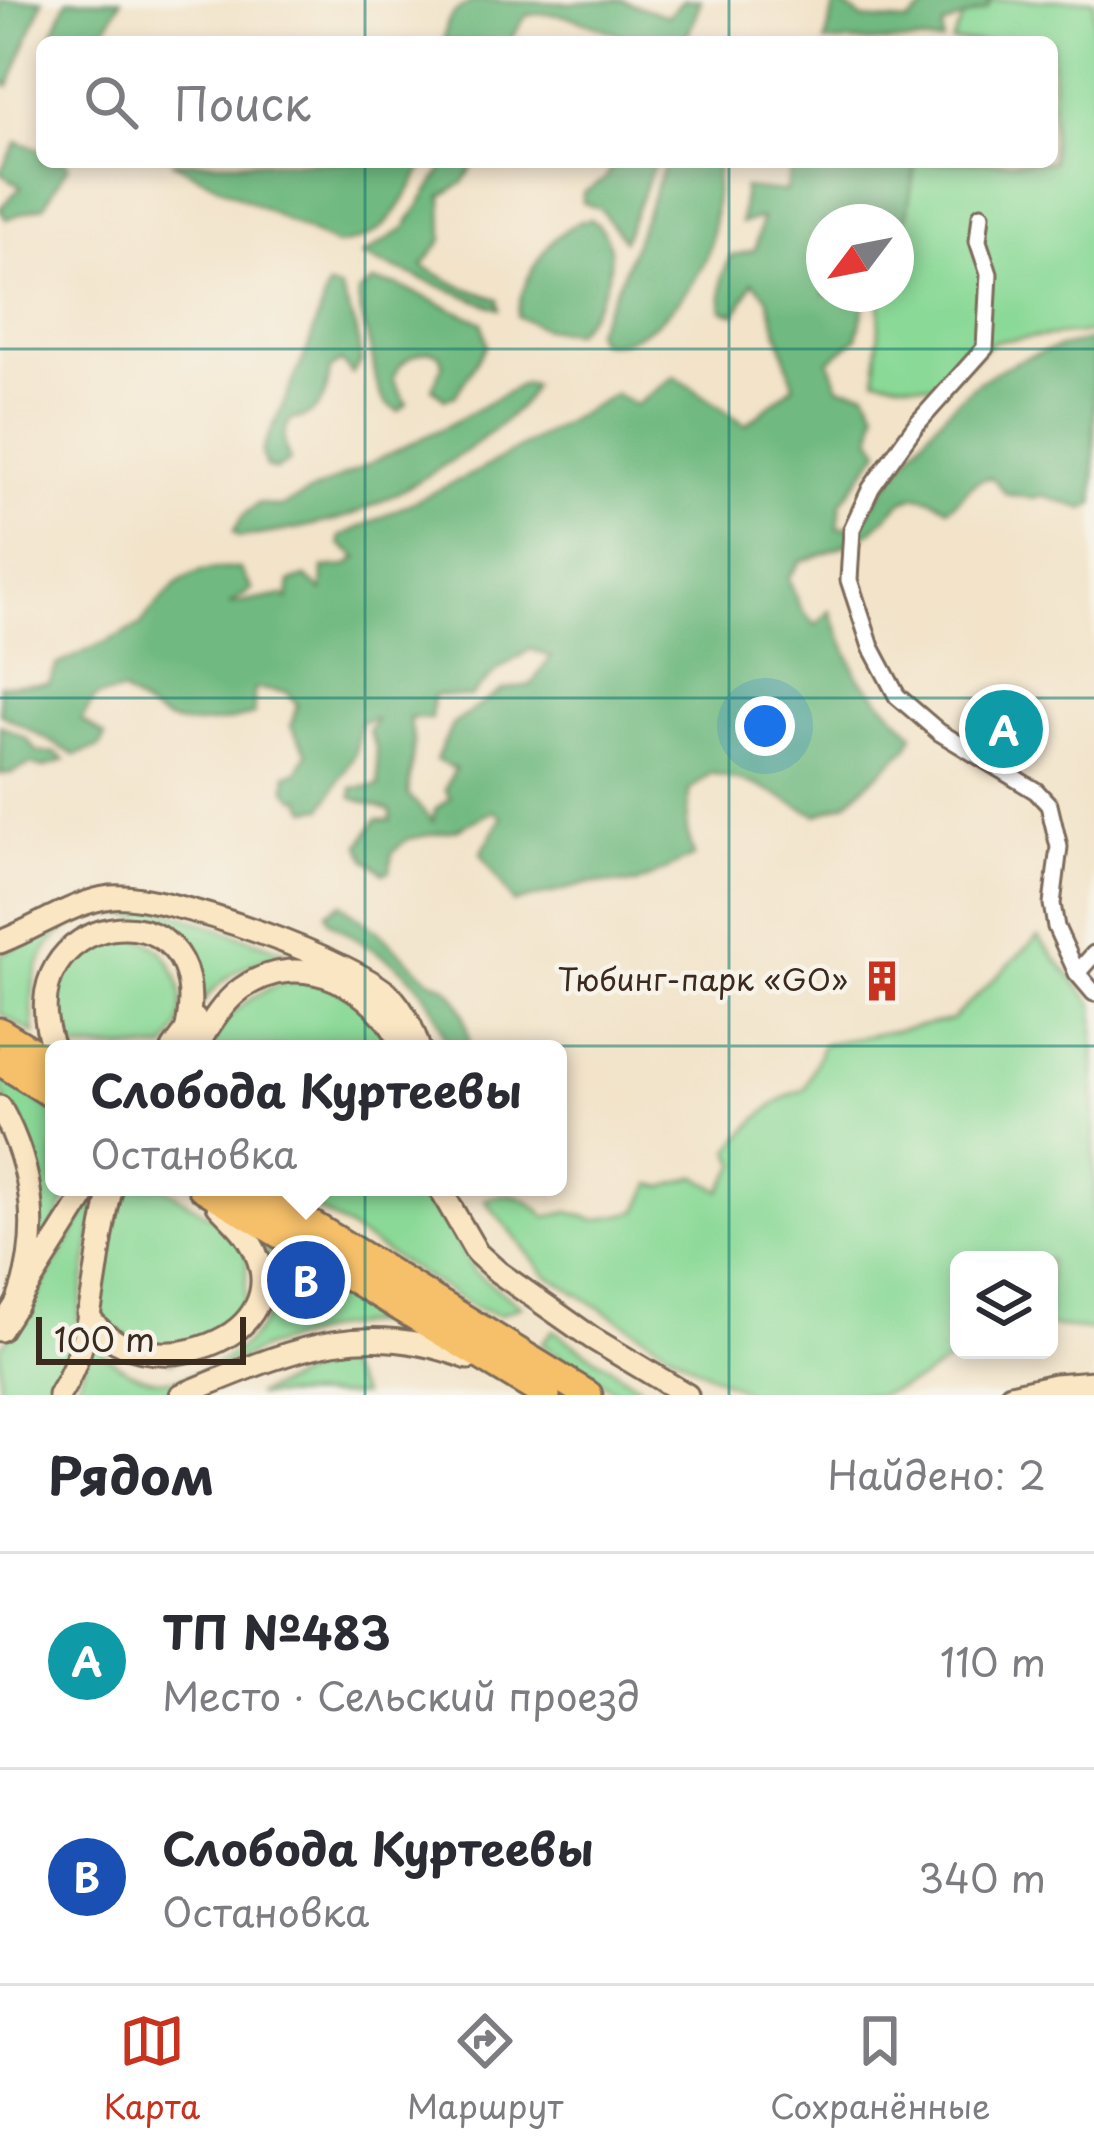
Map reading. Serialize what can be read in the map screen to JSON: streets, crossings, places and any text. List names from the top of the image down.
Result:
{
  "places": {
    "building": ["Тюбинг-парк «GO»"]
  },
  "scale_bar": "100 m",
  "north": "bottom left",
  "page": {
    "search": "Поиск",
    "pins": ["A", "B"],
    "popup": ["Слобода Куртеевы", "Остановка"],
    "scale": "100 m",
    "heading": ["Рядом", "Найдено: 2"],
    "list": [
      {
        "mark": "A",
        "name": "ТП №483",
        "note": "Место · Сельский проезд",
        "value": "110 m"
      },
      {
        "mark": "B",
        "name": "Слобода Куртеевы",
        "note": "Остановка",
        "value": "340 m"
      }
    ],
    "nav": ["Карта", "Маршрут", "Сохранённые"]
  }
}
